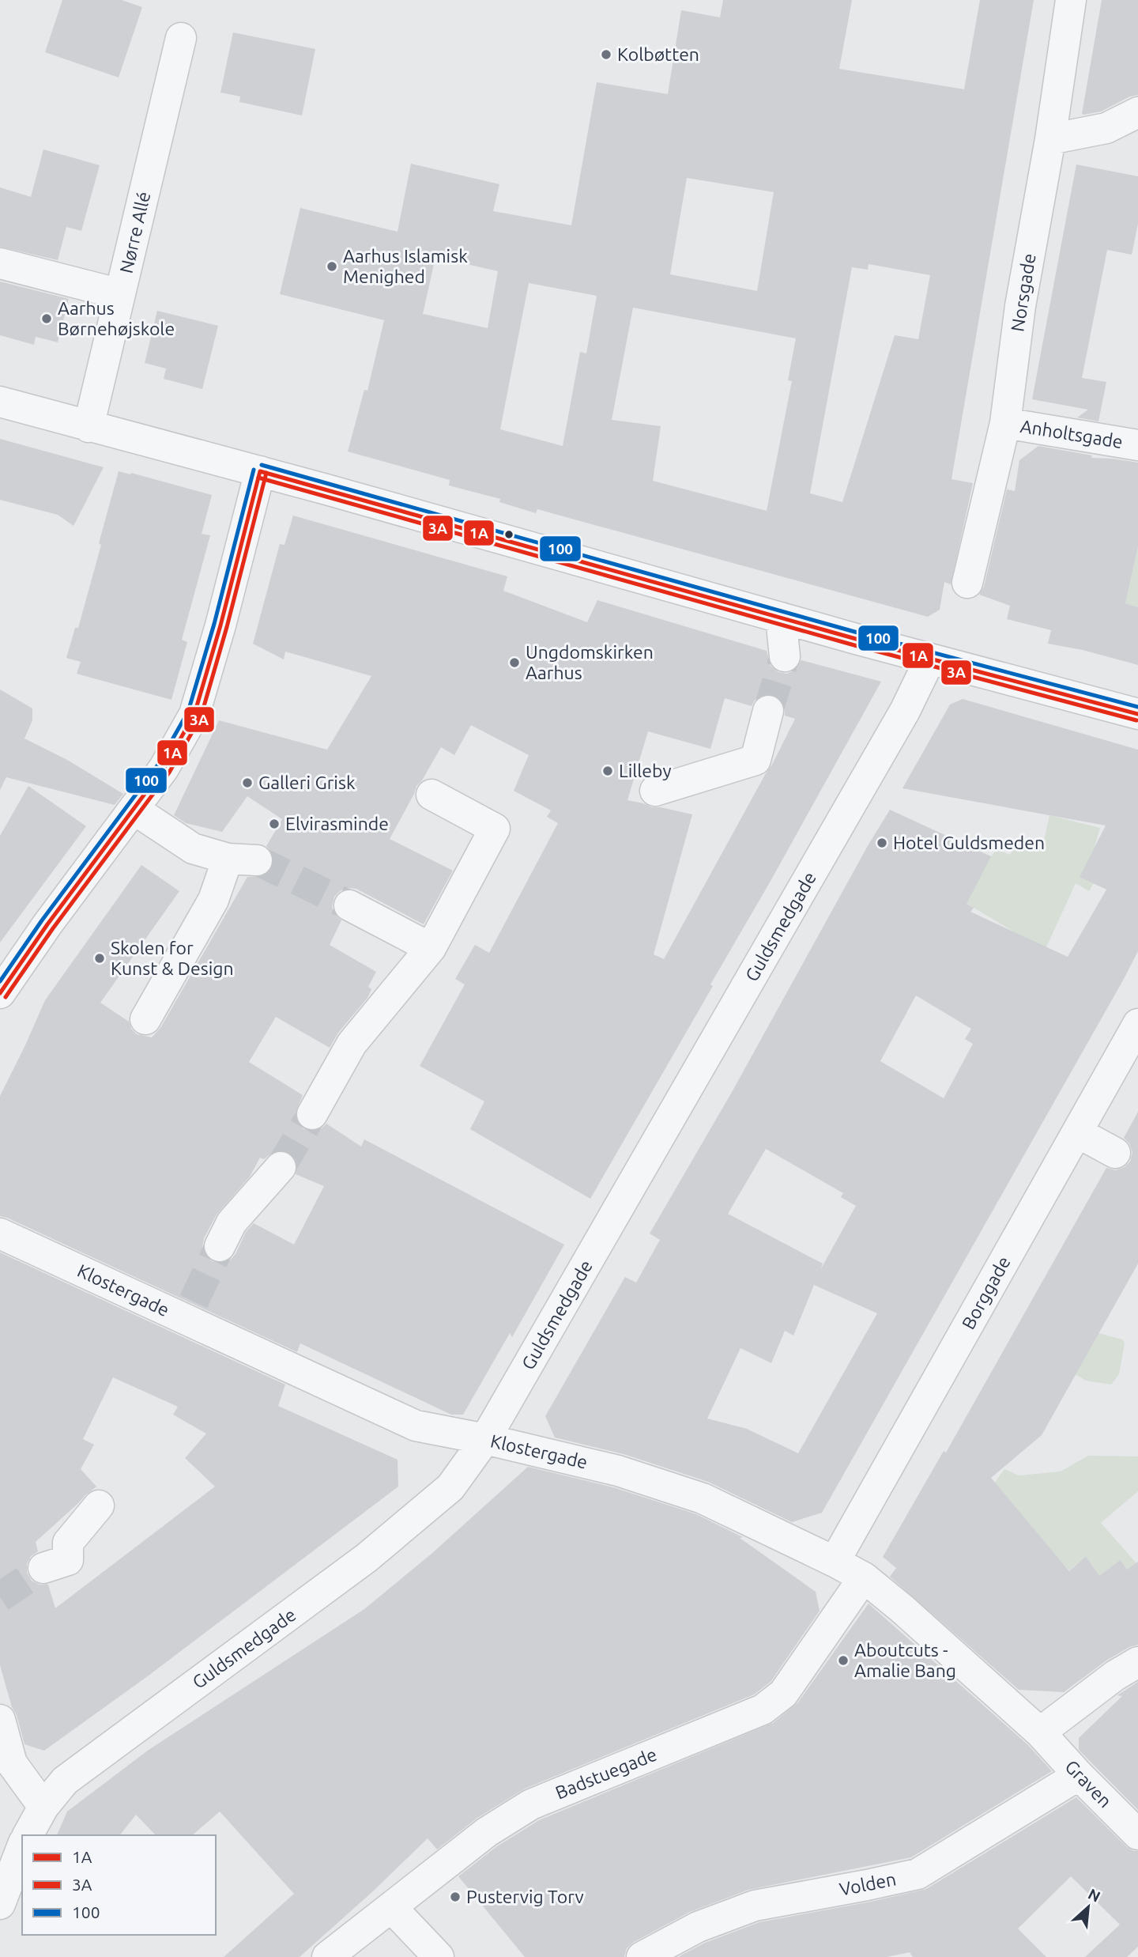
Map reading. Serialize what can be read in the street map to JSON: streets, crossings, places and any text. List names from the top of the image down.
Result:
{
  "streets": {
    "street": [
      "Nørre Allé",
      "Norsgade",
      "Anholtsgade",
      "Guldsmedgade",
      "Klostergade",
      "Borggade",
      "Badstuegade",
      "Graven",
      "Volden"
    ]
  },
  "crossings": [
    ["Norsgade", "Anholtsgade"],
    ["Guldsmedgade", "Klostergade"],
    ["Klostergade", "Borggade"],
    ["Klostergade", "Badstuegade"],
    ["Klostergade", "Graven"],
    ["Graven", "Volden"]
  ],
  "places": [
    "Kolbøtten",
    "Aarhus Islamisk Menighed",
    "Aarhus Børnehøjskole",
    "Ungdomskirken Aarhus",
    "Lilleby",
    "Galleri Grisk",
    "Elvirasminde",
    "Hotel Guldsmeden",
    "Skolen for Kunst & Design",
    "Aboutcuts - Amalie Bang",
    "Pustervig Torv"
  ],
  "lines": ["transit line 100", "transit line 1A", "transit line 3A"],
  "legend": ["1A", "3A", "100"],
  "north": "top right"
}
